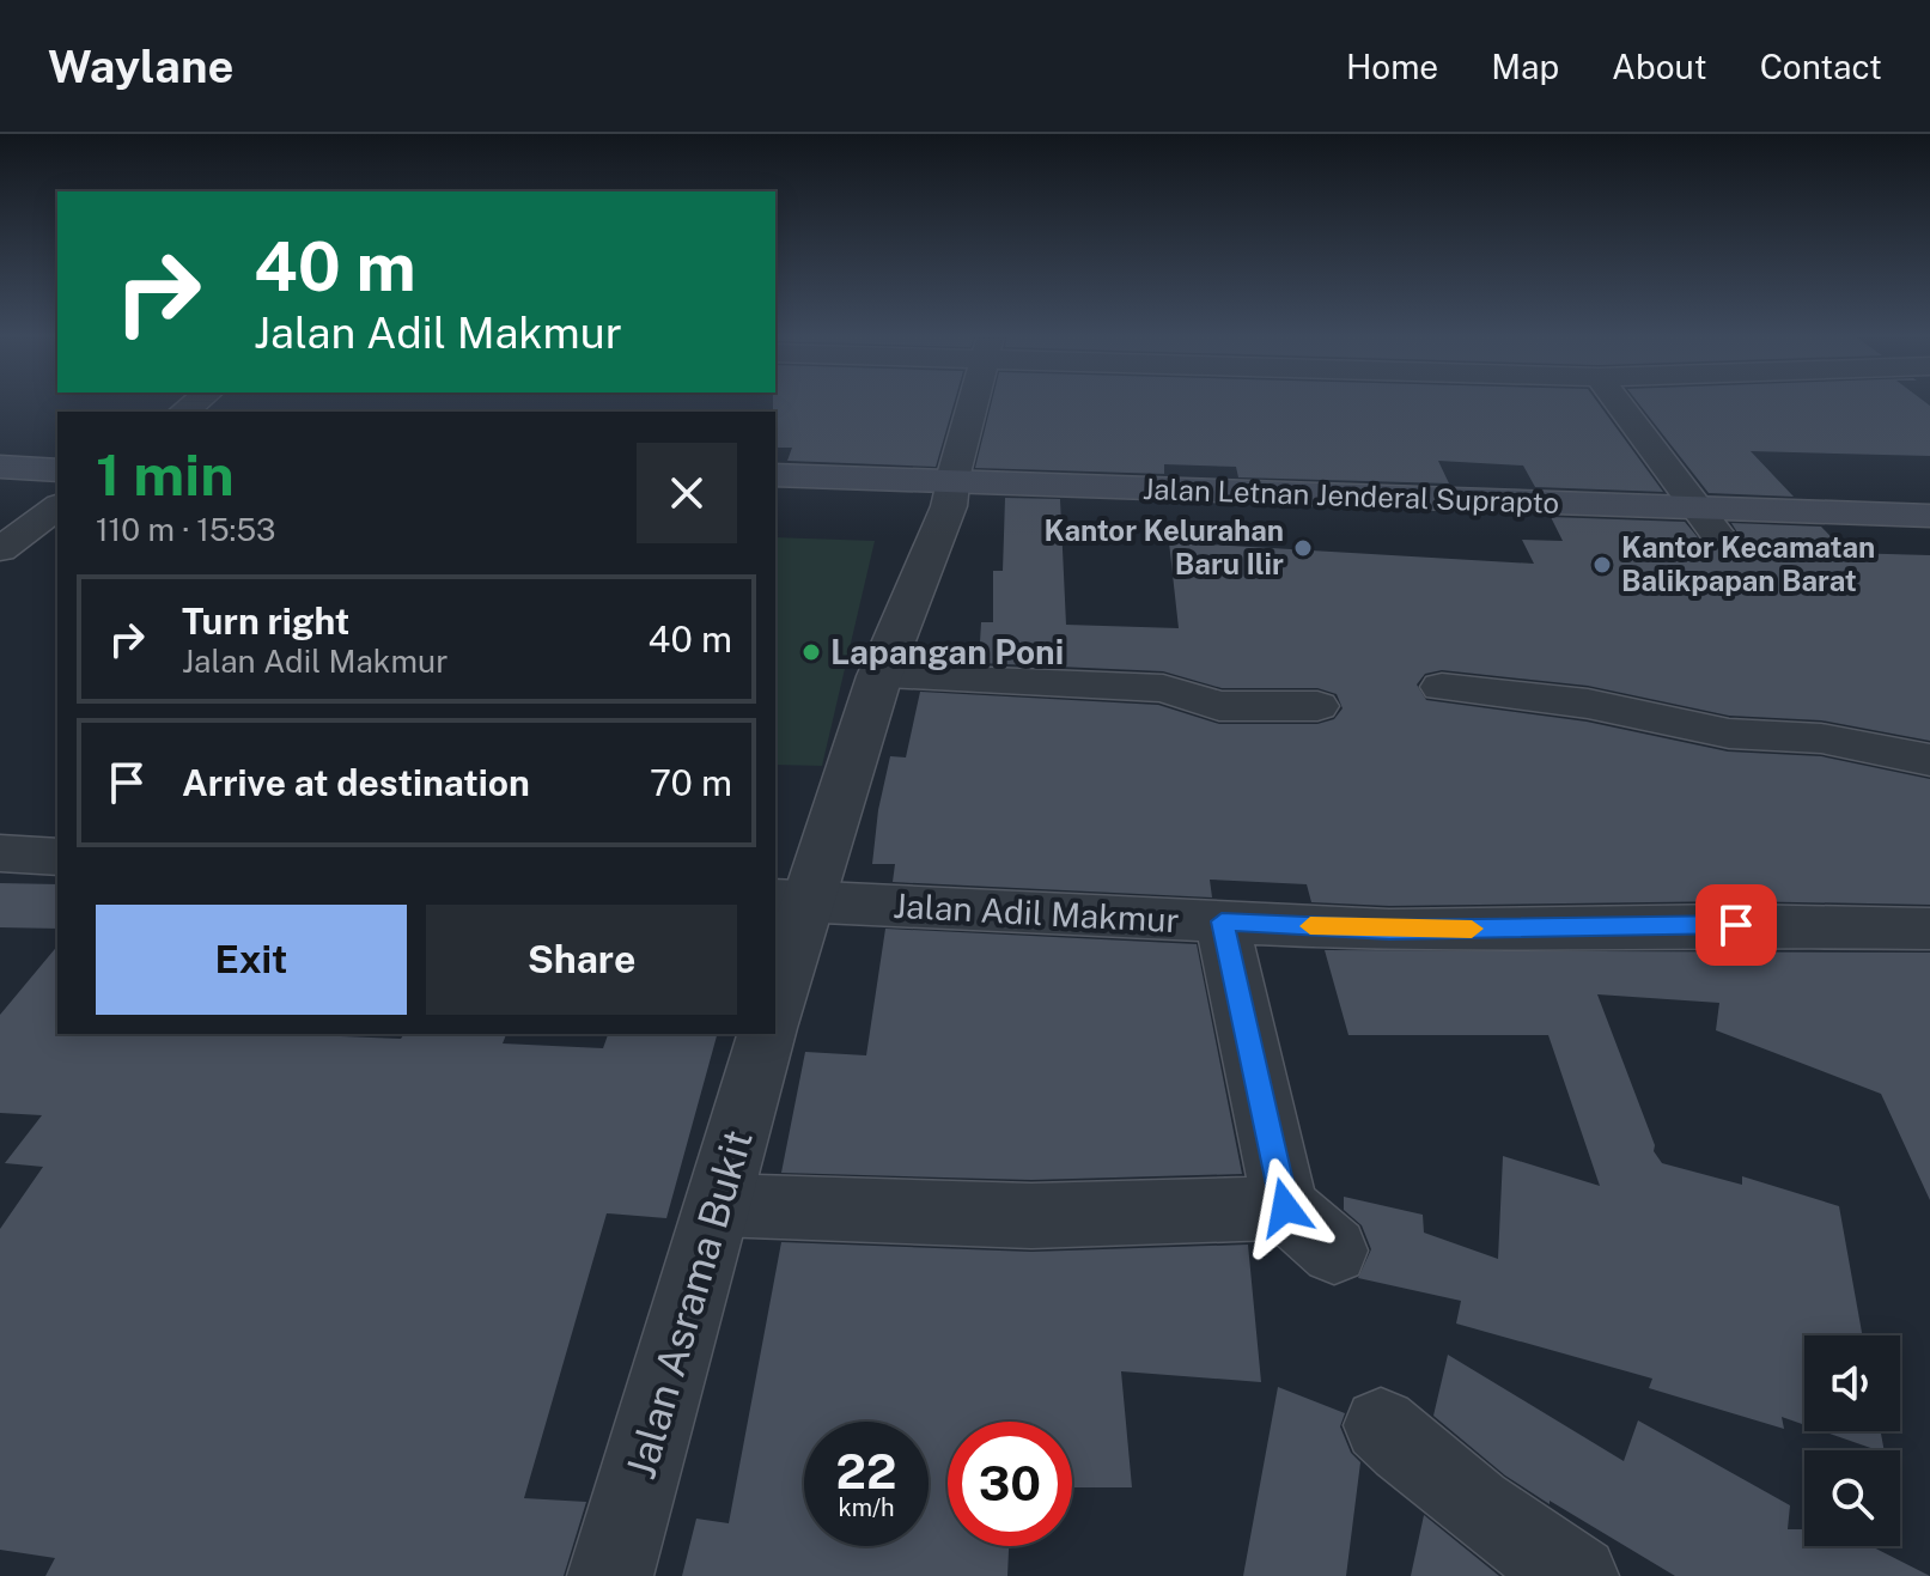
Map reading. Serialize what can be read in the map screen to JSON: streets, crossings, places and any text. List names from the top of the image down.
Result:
{
  "streets": {
    "main road": ["Jalan Letnan Jenderal Suprapto"],
    "street": ["Jalan Adil Makmur", "Jalan Asrama Bukit"]
  },
  "places": ["Kantor Kelurahan Baru Ilir", "Kantor Kecamatan Balikpapan Barat", "Lapangan Poni"],
  "page": {
    "header": "Waylane",
    "nav": [
      "Home",
      "Map",
      "About",
      "Contact"
    ],
    "turn": ["40 m", "Jalan Adil Makmur"],
    "heading": ["1 min", "110 m · 15:53"],
    "list": [
      {
        "name": "Turn right",
        "note": "Jalan Adil Makmur",
        "value": "40 m"
      },
      {
        "name": "Arrive at destination",
        "value": "70 m"
      }
    ],
    "buttons": ["Exit", "Share"],
    "speed": "22 km/h",
    "limit": "30"
  }
}
